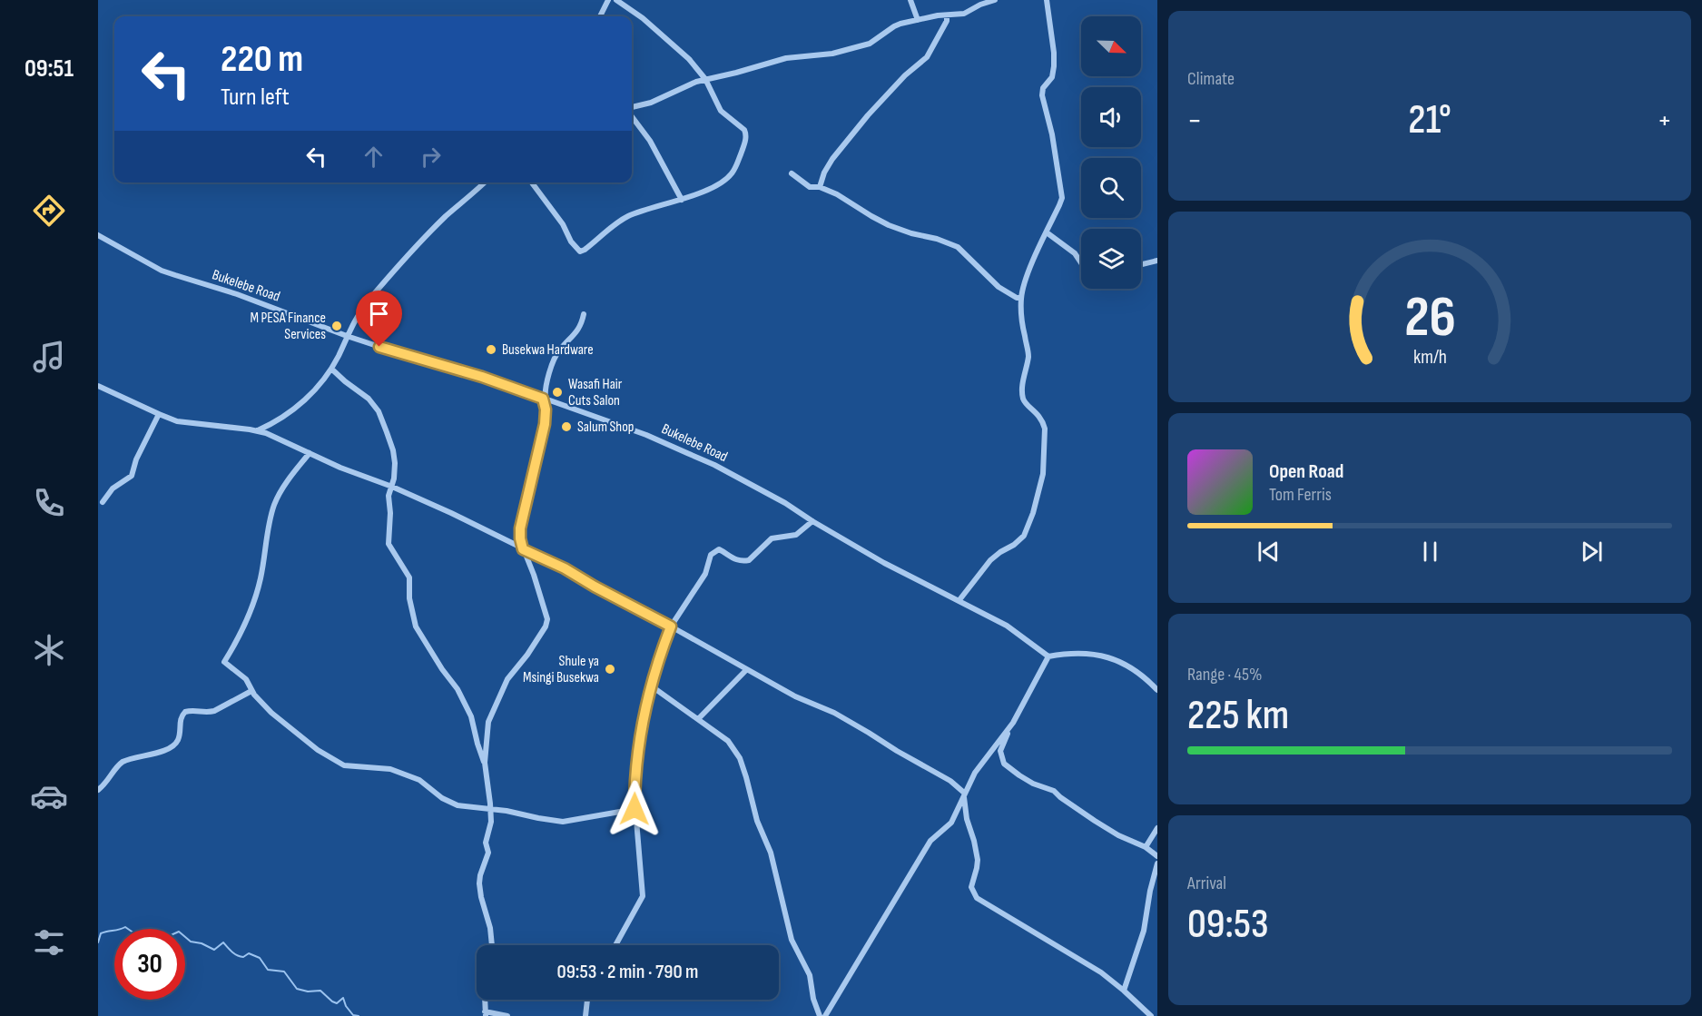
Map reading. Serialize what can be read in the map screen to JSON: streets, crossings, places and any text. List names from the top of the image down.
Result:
{
  "streets": {
    "street": ["Bukelebe Road"]
  },
  "places": [
    "M PESA Finance Services",
    "Busekwa Hardware",
    "Wasafi Hair Cuts Salon",
    "Salum Shop",
    "Shule ya Msingi Busekwa"
  ],
  "north": "bottom right",
  "page": {
    "tabs": "09:51",
    "tile": [
      "Climate",
      ["Range · 45%", "225 km"],
      ["Arrival", "09:53"]
    ],
    "turn": ["220 m", "Turn left"],
    "heat": ["−", "21°", "+"],
    "song": ["Open Road", "Tom Ferris"],
    "limit": "30",
    "trip": "09:53 · 2 min · 790 m",
    "gauge": ["26", "km/h"]
  }
}
